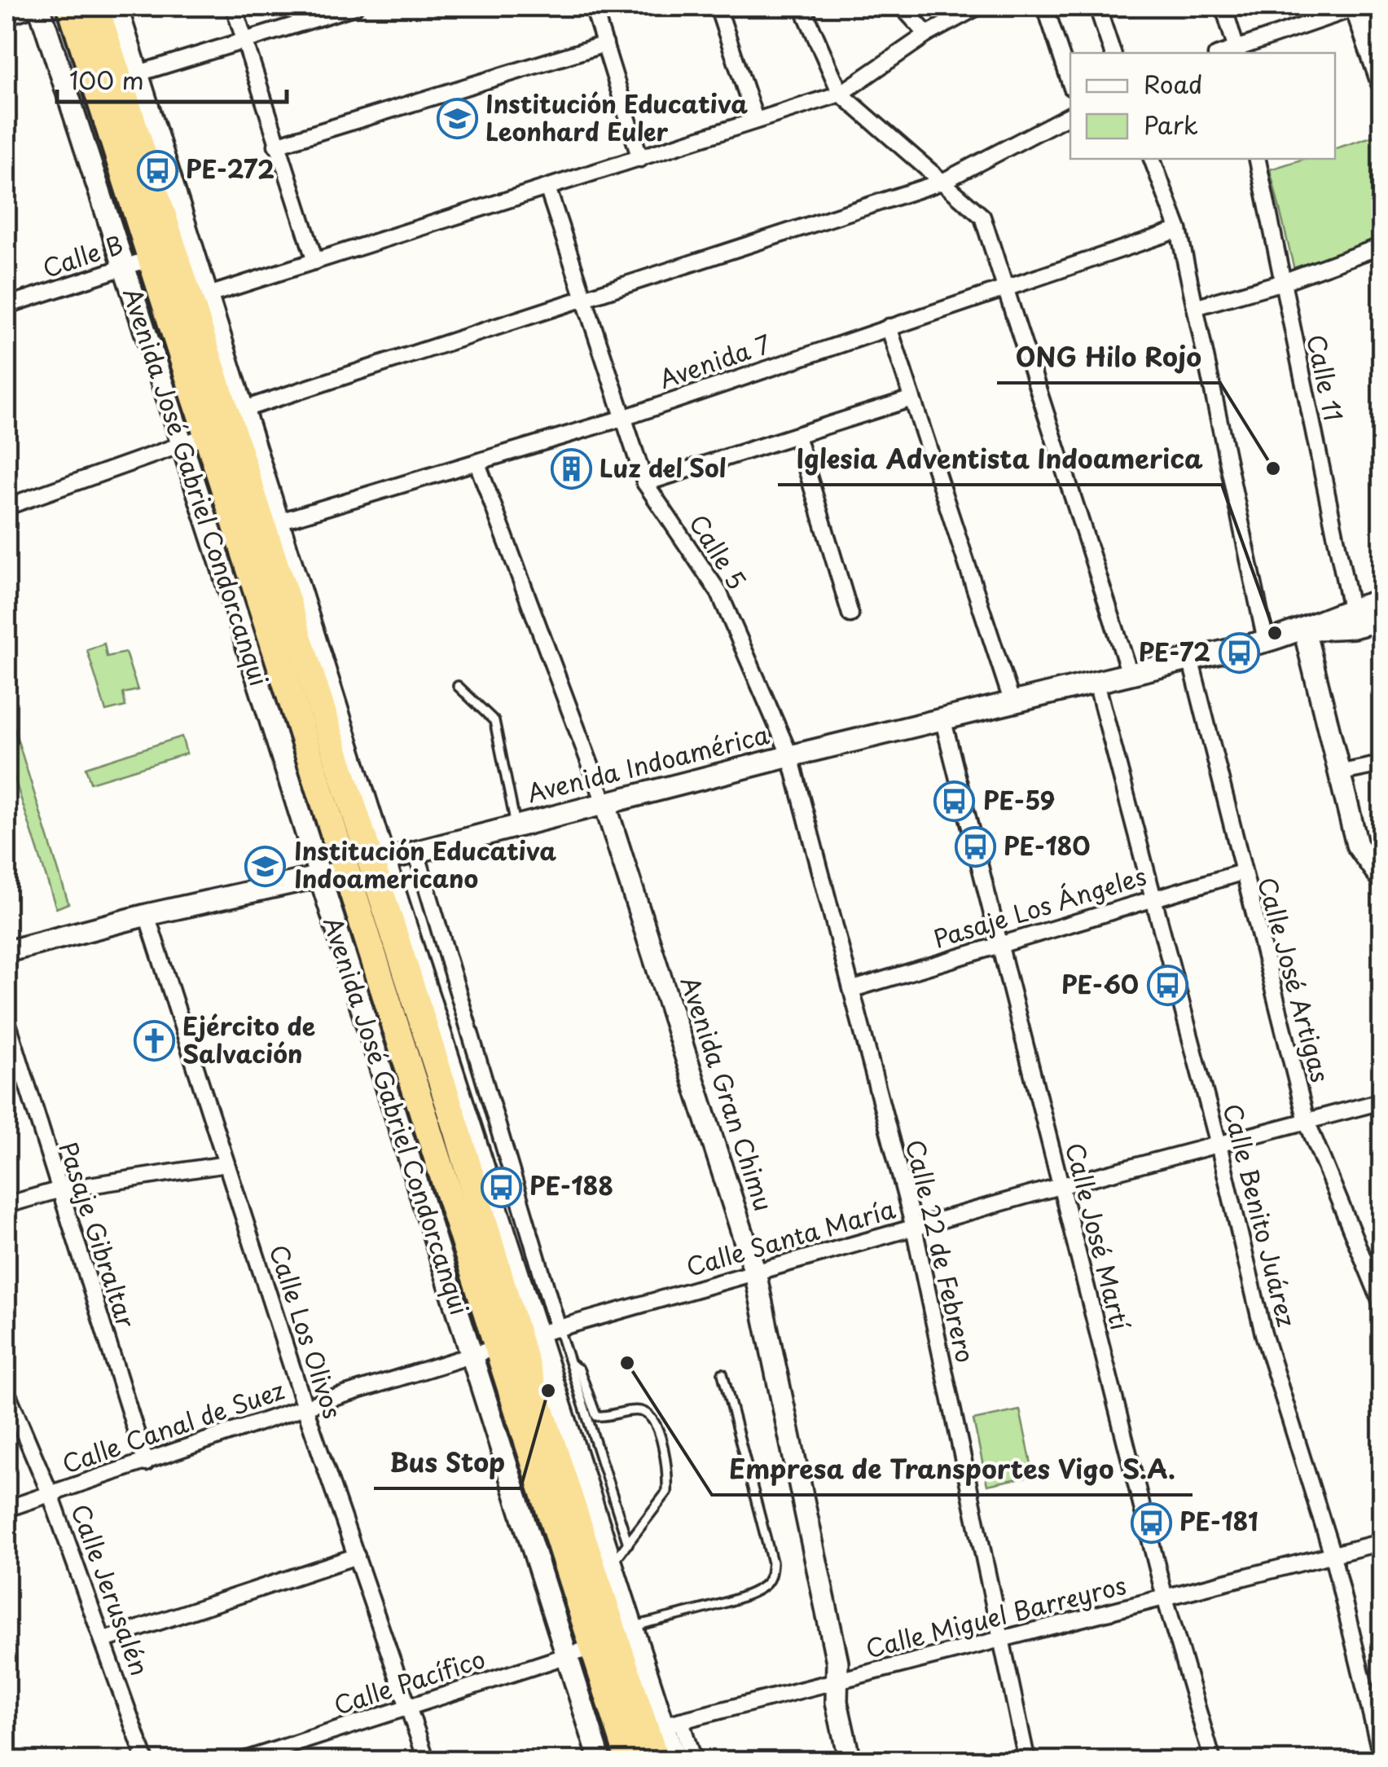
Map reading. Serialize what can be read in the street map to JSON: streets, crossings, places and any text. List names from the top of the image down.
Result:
{
  "streets": {
    "highway": ["Avenida José Gabriel Condorcanqui"],
    "street": [
      "Calle B",
      "Avenida 7",
      "Calle 11",
      "Calle 5",
      "Avenida Indoamérica",
      "Pasaje Los Ángeles",
      "Calle José Artigas",
      "Avenida Gran Chimu",
      "Calle Benito Juárez",
      "Pasaje Gibraltar",
      "Calle José Martí",
      "Calle Santa María",
      "Calle 22 de Febrero",
      "Calle Los Olivos",
      "Calle Canal de Suez",
      "Calle Jerusalén",
      "Calle Miguel Barreyros",
      "Calle Pacífico"
    ]
  },
  "crossings": [
    ["Calle B", "Avenida José Gabriel Condorcanqui"],
    ["Avenida 7", "Avenida José Gabriel Condorcanqui"],
    ["Avenida 7", "Calle 5"],
    ["Avenida 7", "Avenida Gran Chimu"],
    ["Calle 11", "Avenida Indoamérica"],
    ["Avenida José Gabriel Condorcanqui", "Avenida Indoamérica"],
    ["Avenida José Gabriel Condorcanqui", "Calle Santa María"],
    ["Avenida José Gabriel Condorcanqui", "Calle Canal de Suez"],
    ["Avenida José Gabriel Condorcanqui", "Calle Miguel Barreyros"],
    ["Avenida José Gabriel Condorcanqui", "Calle Pacífico"],
    ["Calle 5", "Avenida Indoamérica"],
    ["Calle 5", "Calle 22 de Febrero"],
    ["Avenida Indoamérica", "Calle José Artigas"],
    ["Avenida Indoamérica", "Avenida Gran Chimu"],
    ["Avenida Indoamérica", "Calle Benito Juárez"],
    ["Avenida Indoamérica", "Calle José Martí"],
    ["Avenida Indoamérica", "Calle 22 de Febrero"],
    ["Avenida Indoamérica", "Calle Los Olivos"],
    ["Pasaje Los Ángeles", "Calle José Artigas"],
    ["Pasaje Los Ángeles", "Calle Benito Juárez"],
    ["Pasaje Los Ángeles", "Calle José Martí"],
    ["Pasaje Los Ángeles", "Calle 22 de Febrero"],
    ["Calle José Artigas", "Calle Santa María"],
    ["Avenida Gran Chimu", "Calle Santa María"],
    ["Avenida Gran Chimu", "Calle Miguel Barreyros"],
    ["Calle Benito Juárez", "Calle Santa María"],
    ["Calle Benito Juárez", "Calle Miguel Barreyros"],
    ["Pasaje Gibraltar", "Calle Canal de Suez"],
    ["Calle José Martí", "Calle Santa María"],
    ["Calle José Martí", "Calle Miguel Barreyros"],
    ["Calle Santa María", "Calle 22 de Febrero"],
    ["Calle Santa María", "Calle Canal de Suez"],
    ["Calle 22 de Febrero", "Calle Miguel Barreyros"],
    ["Calle Los Olivos", "Calle Canal de Suez"],
    ["Calle Los Olivos", "Calle Pacífico"],
    ["Calle Canal de Suez", "Calle Jerusalén"]
  ],
  "places": {
    "school or university": ["Institución Educativa Leonhard Euler", "Institución Educativa Indoamericano"],
    "bus stop": [
      "PE-272",
      "PE-72",
      "PE-59",
      "PE-180",
      "PE-60",
      "PE-188",
      "PE-181"
    ],
    "other": [
      "ONG Hilo Rojo",
      "Iglesia Adventista Indoamerica",
      "Empresa de Transportes Vigo S.A.",
      "Bus Stop"
    ],
    "building": ["Luz del Sol"],
    "church": ["Ejército de Salvación"]
  },
  "legend": ["Road", "Park"],
  "scale_bar": "100 m"
}
